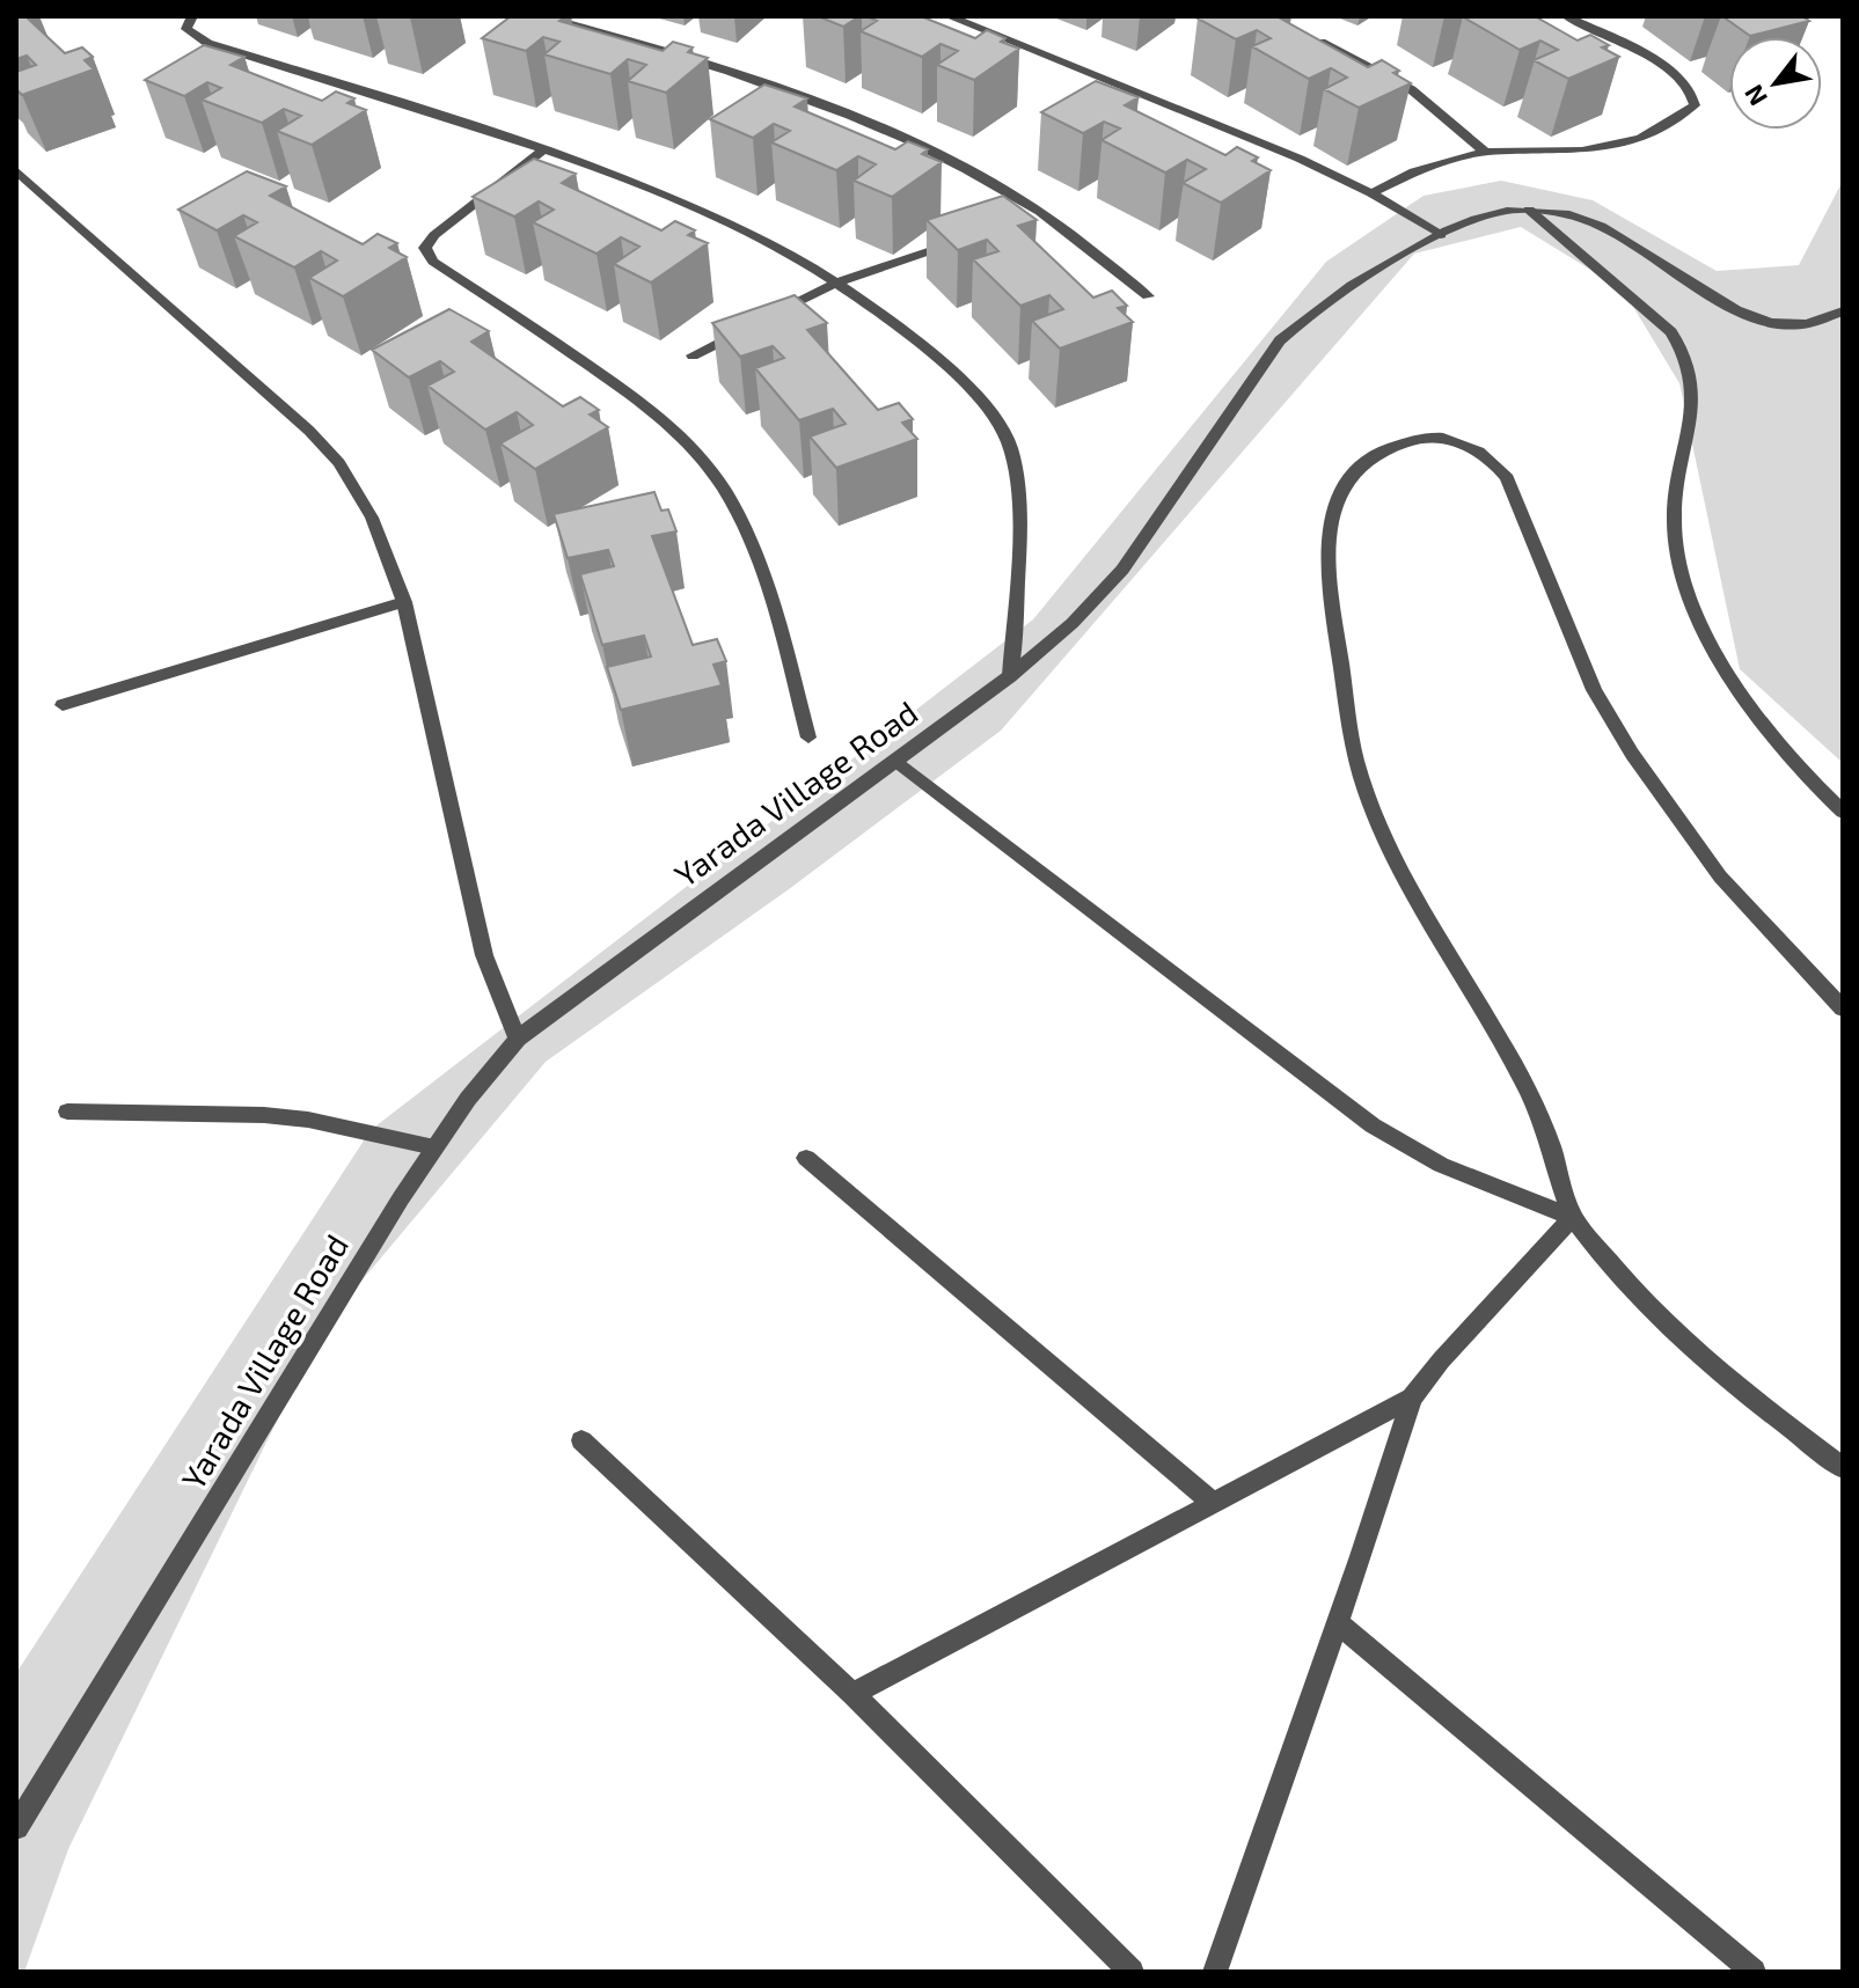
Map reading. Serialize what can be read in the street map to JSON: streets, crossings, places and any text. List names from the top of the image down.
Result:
{
  "streets": {
    "street": ["Yarada Village Road"]
  },
  "north": "bottom left"
}
